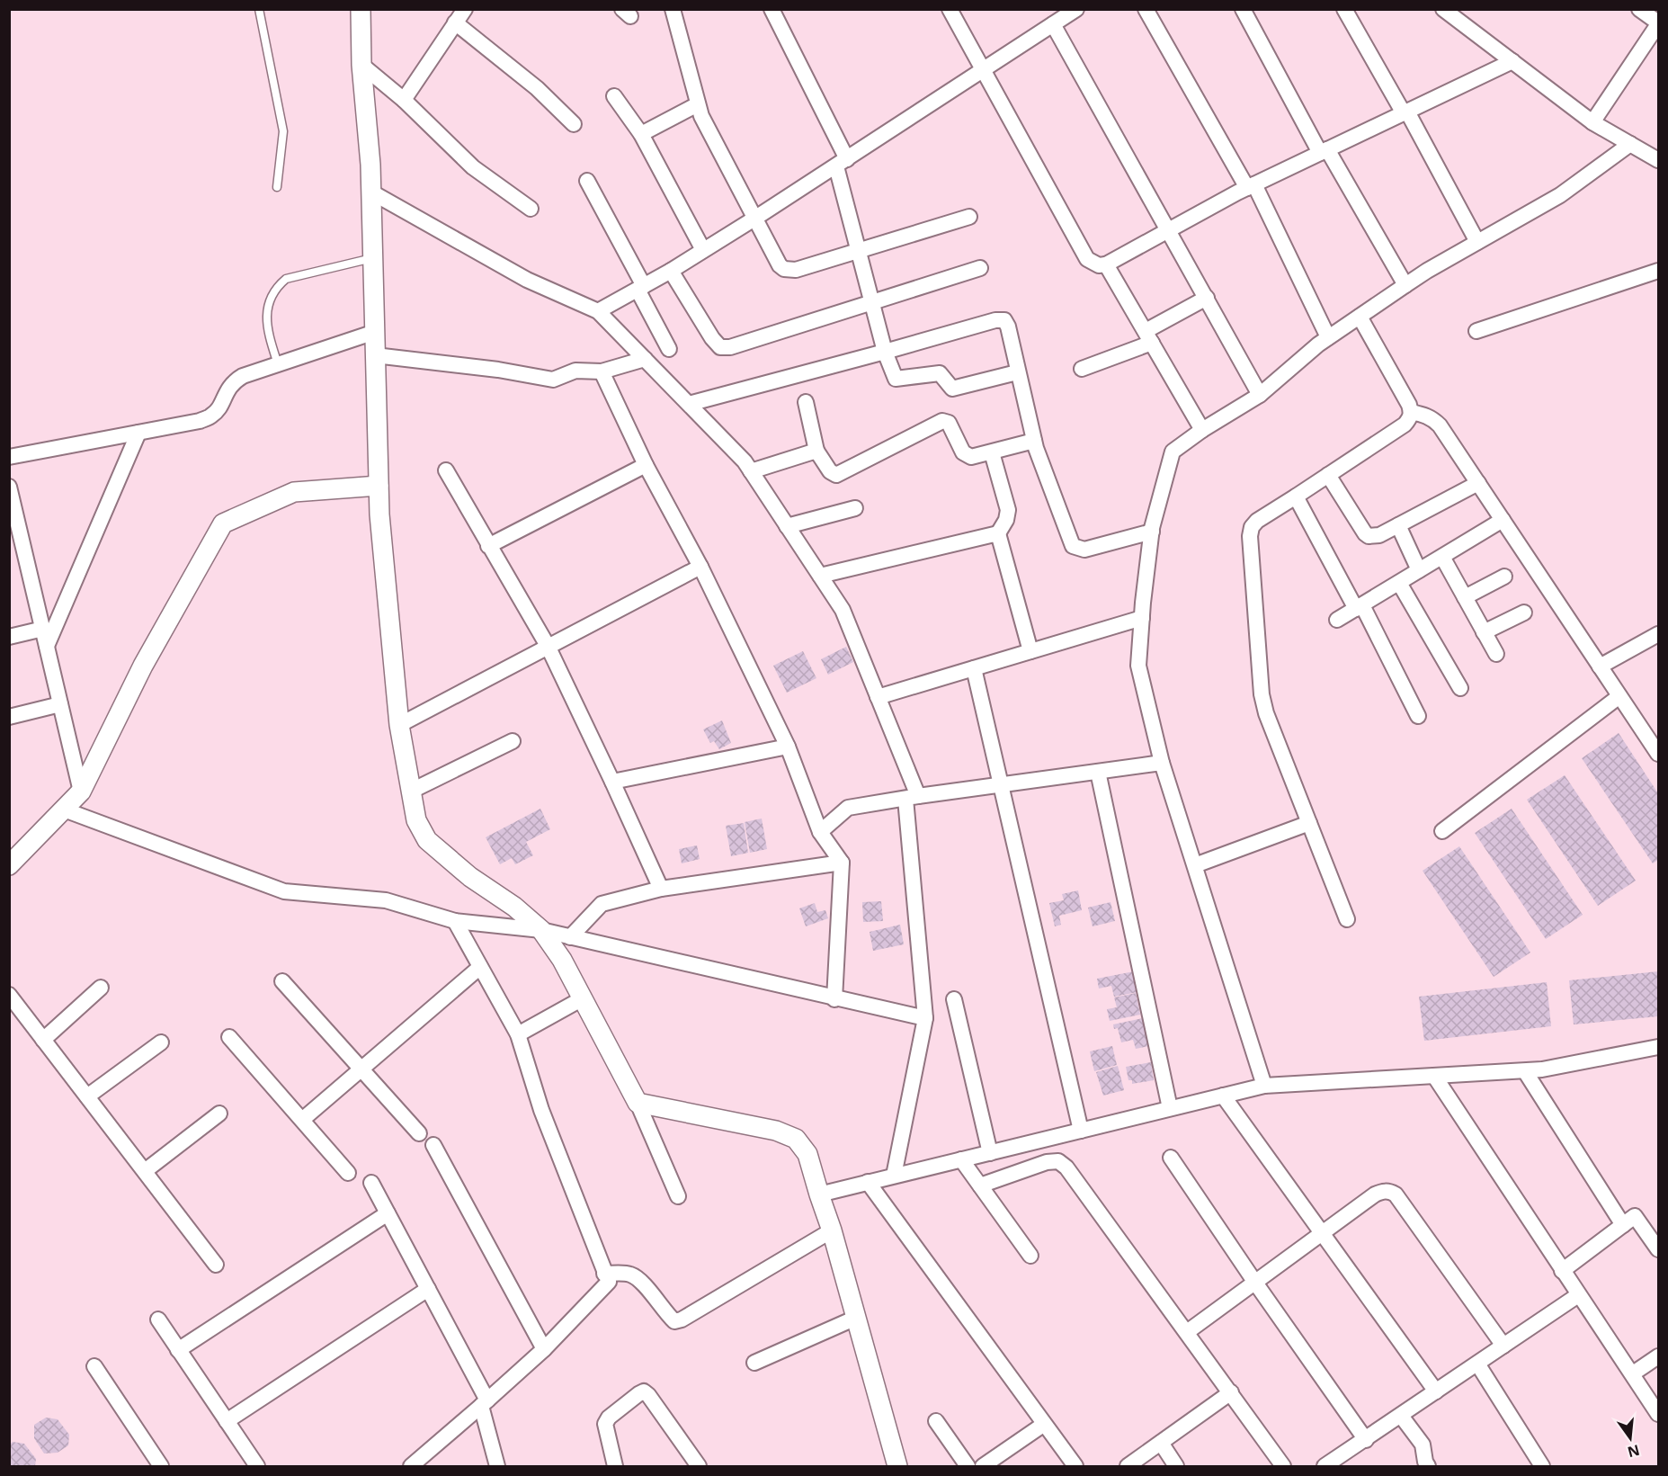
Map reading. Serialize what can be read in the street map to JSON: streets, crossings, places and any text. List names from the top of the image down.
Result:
{
  "north": "bottom"
}
